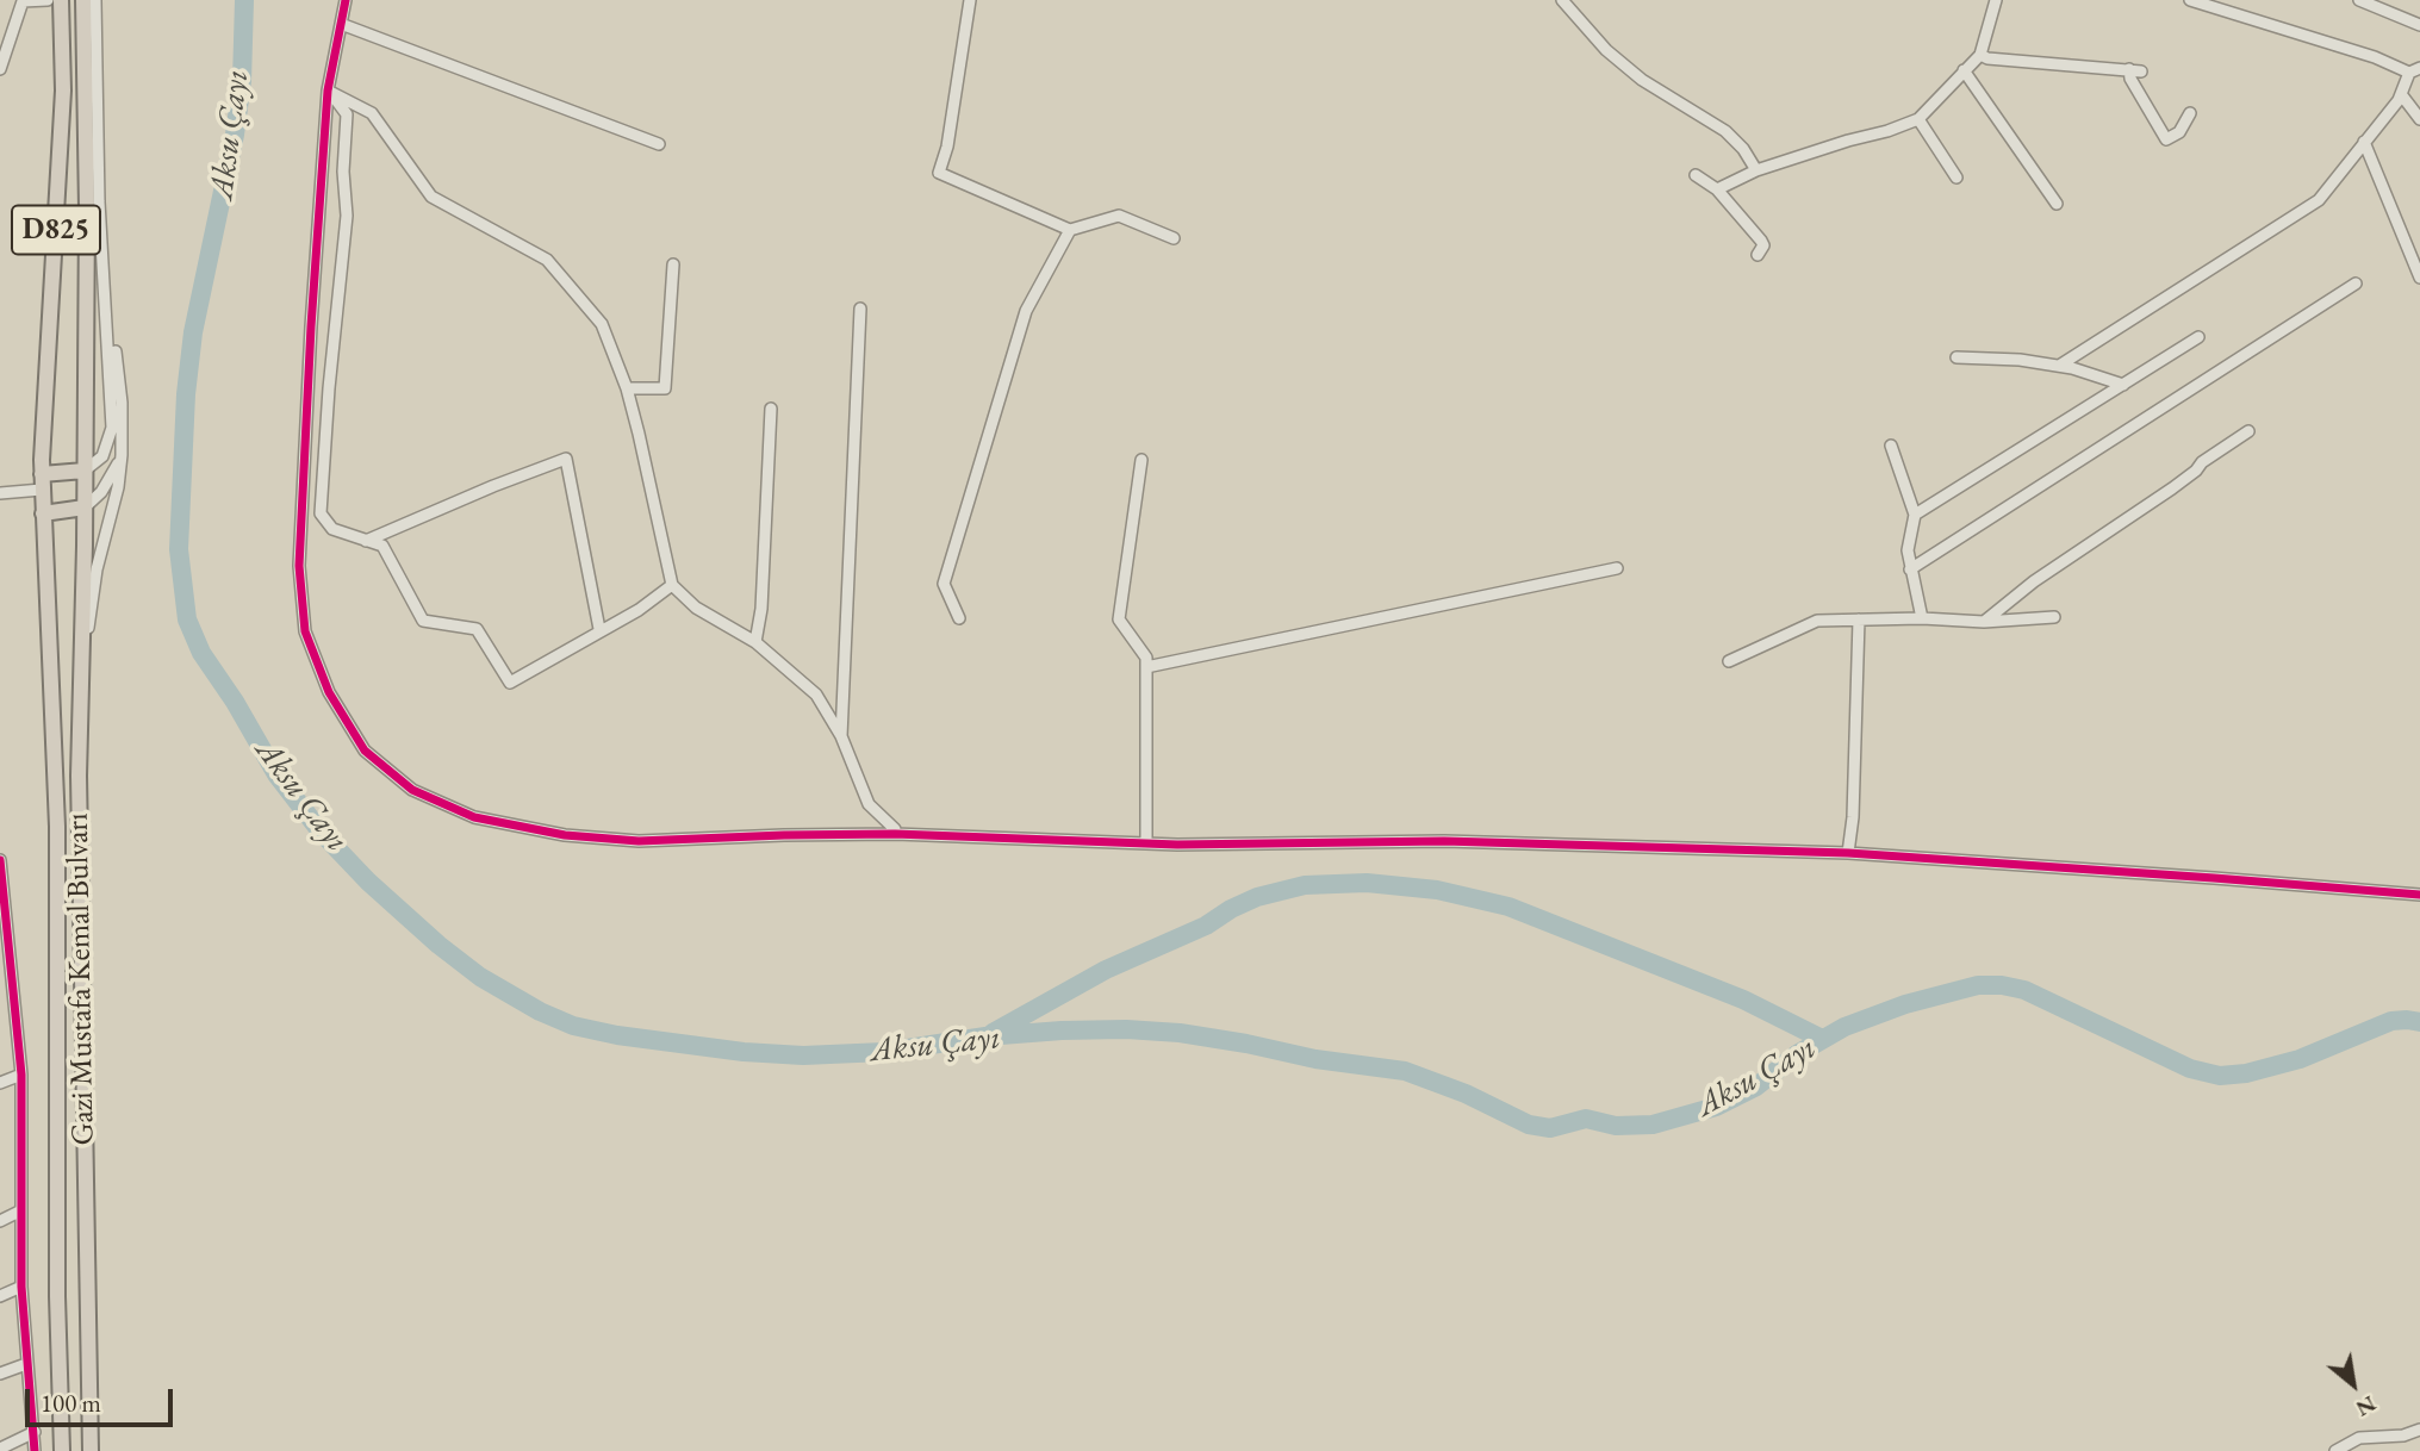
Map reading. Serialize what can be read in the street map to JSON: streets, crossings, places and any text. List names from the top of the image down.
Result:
{
  "streets": {
    "highway": ["D825", "Gazi Mustafa Kemal Bulvarı"]
  },
  "crossings": [
    ["D825", "Gazi Mustafa Kemal Bulvarı"]
  ],
  "water": ["Aksu Çayı"],
  "scale_bar": "100 m",
  "north": "bottom right"
}
